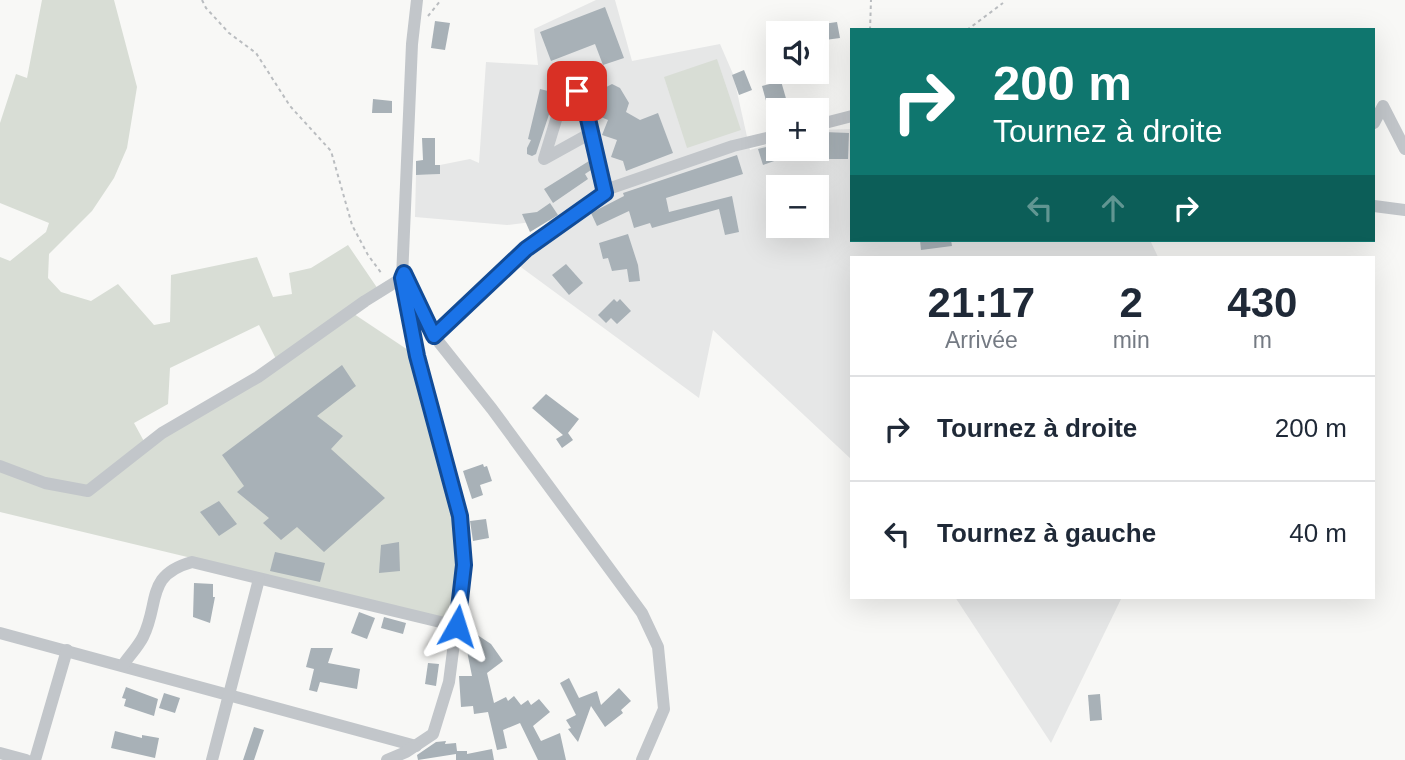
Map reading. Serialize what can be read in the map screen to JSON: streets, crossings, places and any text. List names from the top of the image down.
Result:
{
  "page": {
    "map_buttons": ["+", "−"],
    "turn": ["200 m", "Tournez à droite"],
    "eta": [
      "21:17",
      "Arrivée",
      "2",
      "min",
      "430",
      "m"
    ],
    "list": [
      {
        "name": "Tournez à droite",
        "value": "200 m"
      },
      {
        "name": "Tournez à gauche",
        "value": "40 m"
      }
    ]
  }
}
